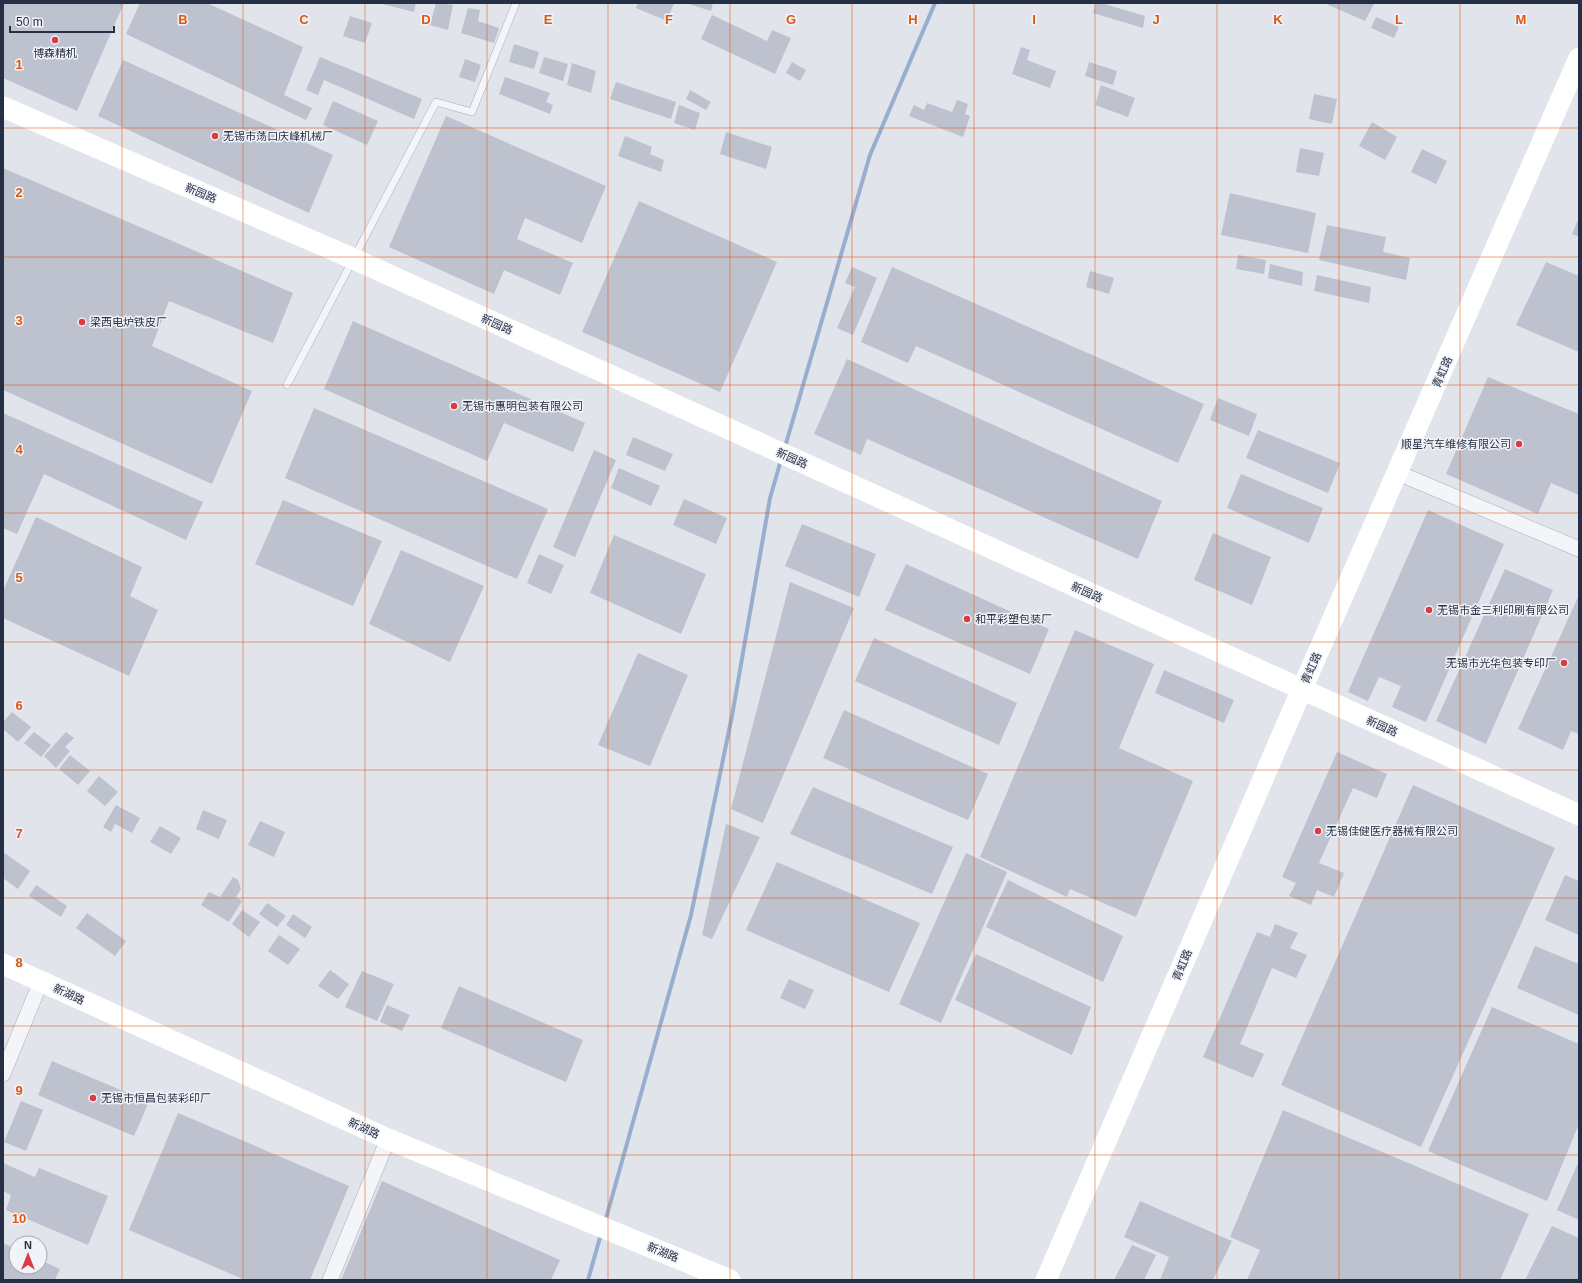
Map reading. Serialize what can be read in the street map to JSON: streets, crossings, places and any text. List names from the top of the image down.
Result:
{
  "streets": {
    "street": ["新园路", "青虹路", "新湖路"]
  },
  "crossings": [
    ["新园路", "青虹路"]
  ],
  "places": [
    "博森精机",
    "无锡市荡口庆峰机械厂",
    "梁西电炉铁皮厂",
    "无锡市惠明包装有限公司",
    "顺星汽车维修有限公司",
    "无锡市金三利印刷有限公司",
    "和平彩塑包装厂",
    "无锡市光华包装专印厂",
    "无锡佳健医疗器械有限公司",
    "无锡市恒昌包装彩印厂"
  ],
  "scale_bar": "50 m",
  "north": "top",
  "grid": {
    "columns": [
      "B",
      "C",
      "D",
      "E",
      "F",
      "G",
      "H",
      "I",
      "J",
      "K",
      "L",
      "M"
    ],
    "rows": [
      "1",
      "2",
      "3",
      "4",
      "5",
      "6",
      "7",
      "8",
      "9",
      "10"
    ]
  }
}
